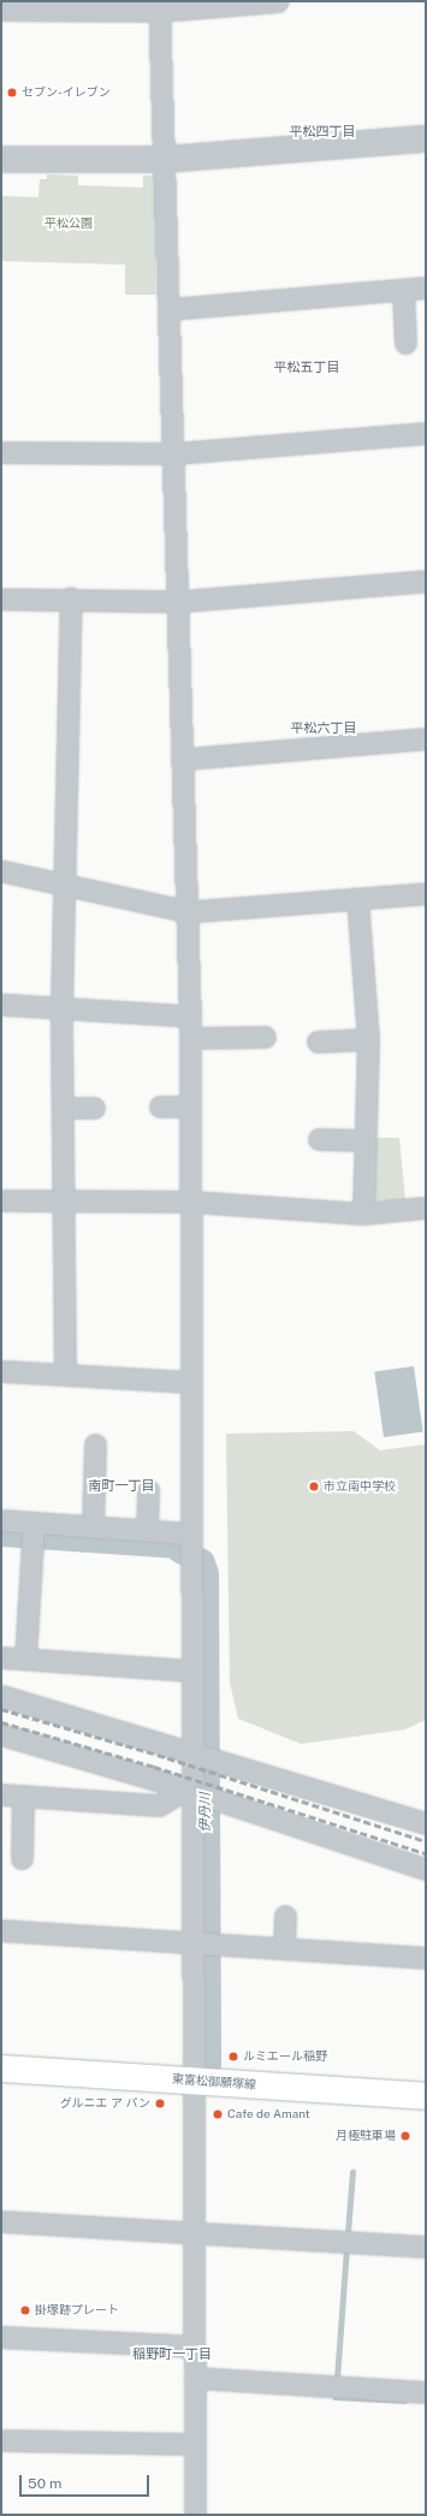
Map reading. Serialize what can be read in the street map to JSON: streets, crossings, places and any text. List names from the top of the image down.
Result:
{
  "streets": {
    "main road": ["東富松御願塚線"]
  },
  "districts": [
    "平松四丁目",
    "平松五丁目",
    "平松六丁目",
    "南町一丁目",
    "稲野町一丁目"
  ],
  "water": ["伊丹川"],
  "parks": ["平松公園"],
  "places": [
    "セブン-イレブン",
    "市立南中学校",
    "ルミエール稲野",
    "グルニエ ア パン",
    "Cafe de Amant",
    "月極駐車場",
    "掛塚跡プレート"
  ],
  "scale_bar": "50 m"
}
